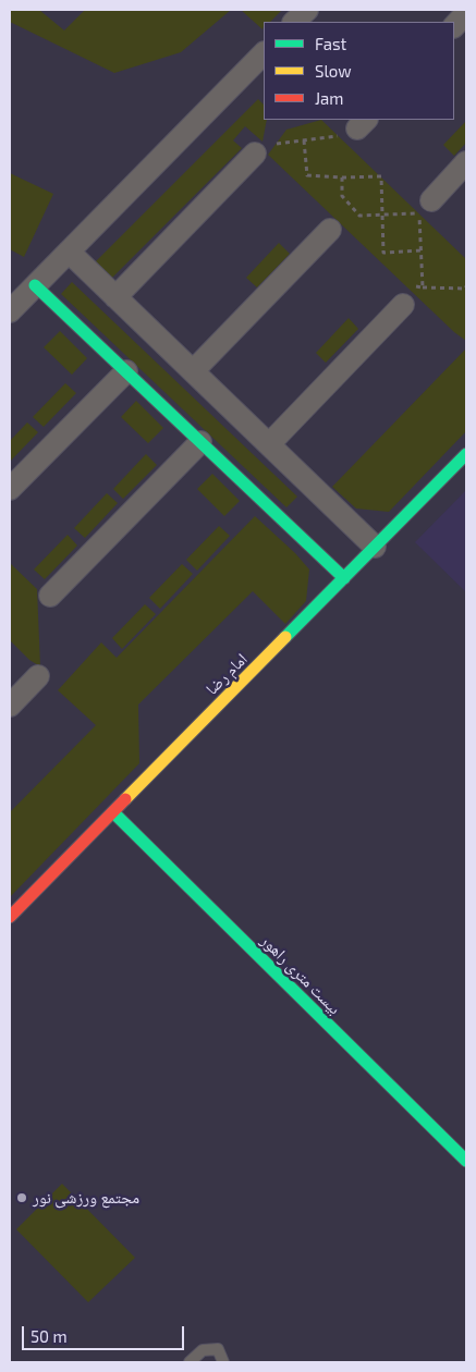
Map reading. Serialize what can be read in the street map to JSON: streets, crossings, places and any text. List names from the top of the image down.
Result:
{
  "streets": {
    "street": ["امام رضا", "بیست متری راهور"]
  },
  "crossings": [
    ["امام رضا", "بیست متری راهور"]
  ],
  "places": ["مجتمع ورزشی نور"],
  "legend": ["Fast", "Slow", "Jam"],
  "scale_bar": "50 m"
}
